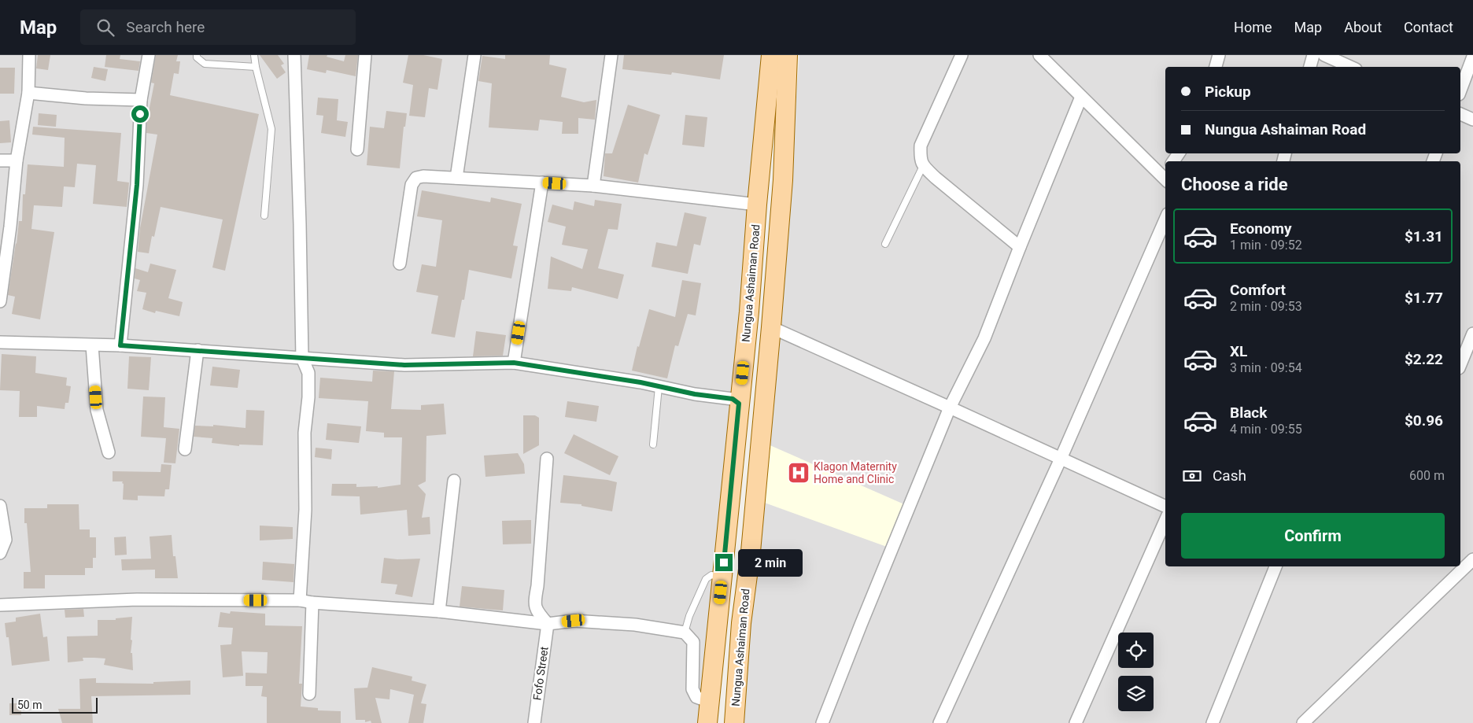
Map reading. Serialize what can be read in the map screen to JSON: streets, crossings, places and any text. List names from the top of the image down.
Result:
{
  "streets": {
    "main road": ["Nungua Ashaiman Road"],
    "street": ["Fofo Street"]
  },
  "places": {
    "hospital": ["Klagon Maternity Home and Clinic"]
  },
  "scale_bar": "50 m",
  "page": {
    "header": "Map",
    "search": "Search here",
    "nav": [
      "Home",
      "Map",
      "About",
      "Contact"
    ],
    "banner": ["Pickup", "Nungua Ashaiman Road"],
    "heading": "Choose a ride",
    "list": [
      {
        "name": "Economy",
        "note": "1 min · 09:52",
        "value": "$1.31"
      },
      {
        "name": "Comfort",
        "note": "2 min · 09:53",
        "value": "$1.77"
      },
      {
        "name": "XL",
        "note": "3 min · 09:54",
        "value": "$2.22"
      },
      {
        "name": "Black",
        "note": "4 min · 09:55",
        "value": "$0.96"
      }
    ],
    "pay": ["Cash", "600 m"],
    "buttons": "Confirm",
    "bubble": "2 min",
    "scale": "50 m"
  }
}
